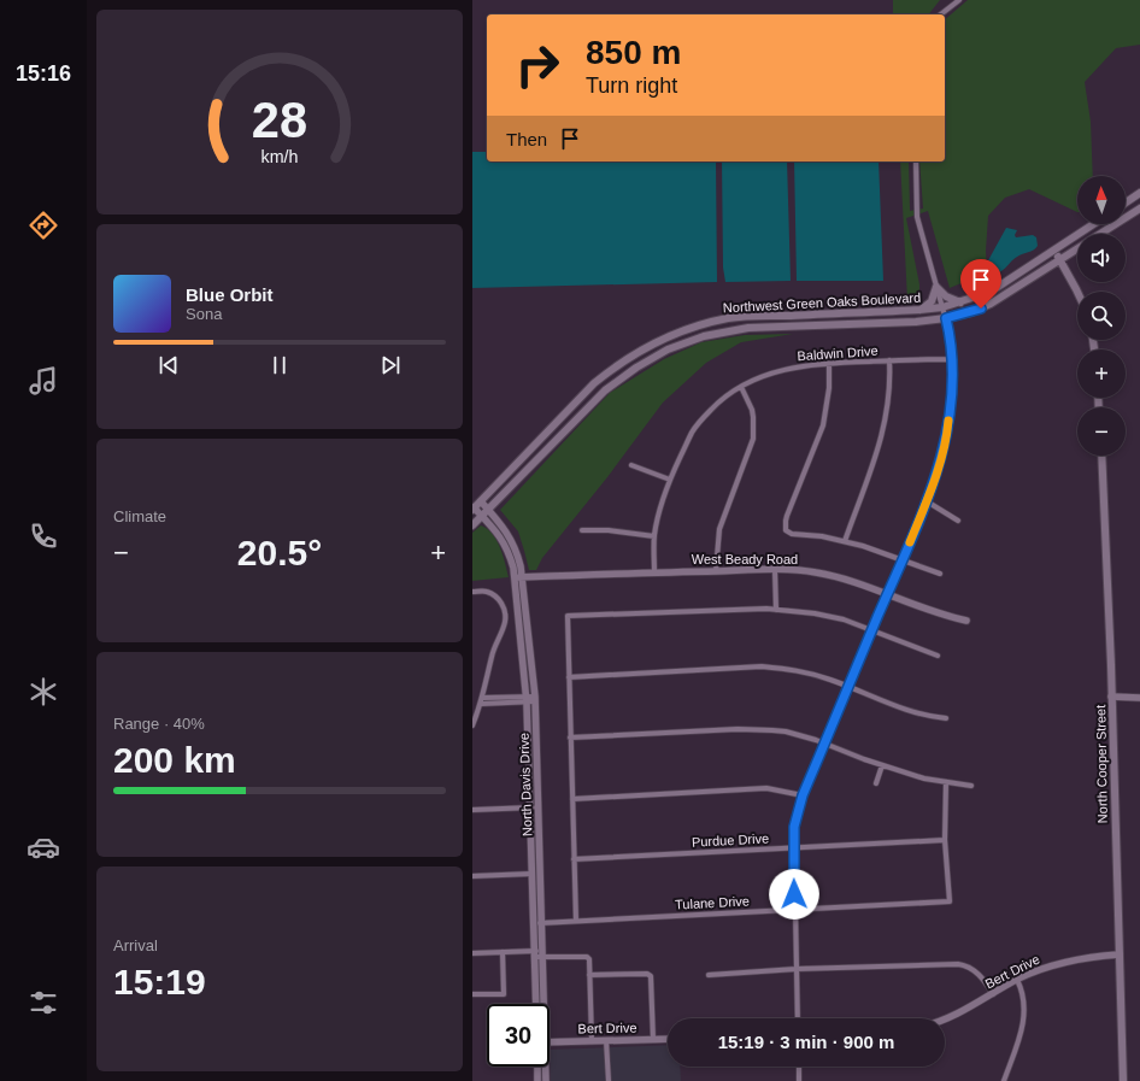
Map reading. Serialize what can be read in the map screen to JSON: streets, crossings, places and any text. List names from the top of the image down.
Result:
{
  "streets": {
    "main road": ["Northwest Green Oaks Boulevard", "North Cooper Street"],
    "street": [
      "Baldwin Drive",
      "West Beady Road",
      "North Davis Drive",
      "Purdue Drive",
      "Tulane Drive",
      "Bert Drive"
    ]
  },
  "crossings": [
    ["Northwest Green Oaks Boulevard", "North Davis Drive"],
    ["Baldwin Drive", "West Beady Road"],
    ["West Beady Road", "North Davis Drive"],
    ["North Cooper Street", "Bert Drive"],
    ["North Davis Drive", "Tulane Drive"],
    ["Purdue Drive", "Tulane Drive"]
  ],
  "north": "top",
  "page": {
    "tabs": "15:16",
    "turn": ["850 m", "Turn right"],
    "then": "Then",
    "map_buttons": ["+", "−"],
    "song": ["Blue Orbit", "Sona"],
    "tile": [
      "Climate",
      ["Range · 40%", "200 km"],
      ["Arrival", "15:19"]
    ],
    "heat": ["−", "20.5°", "+"],
    "limit": "30",
    "trip": "15:19 · 3 min · 900 m",
    "gauge": ["28", "km/h"]
  }
}
